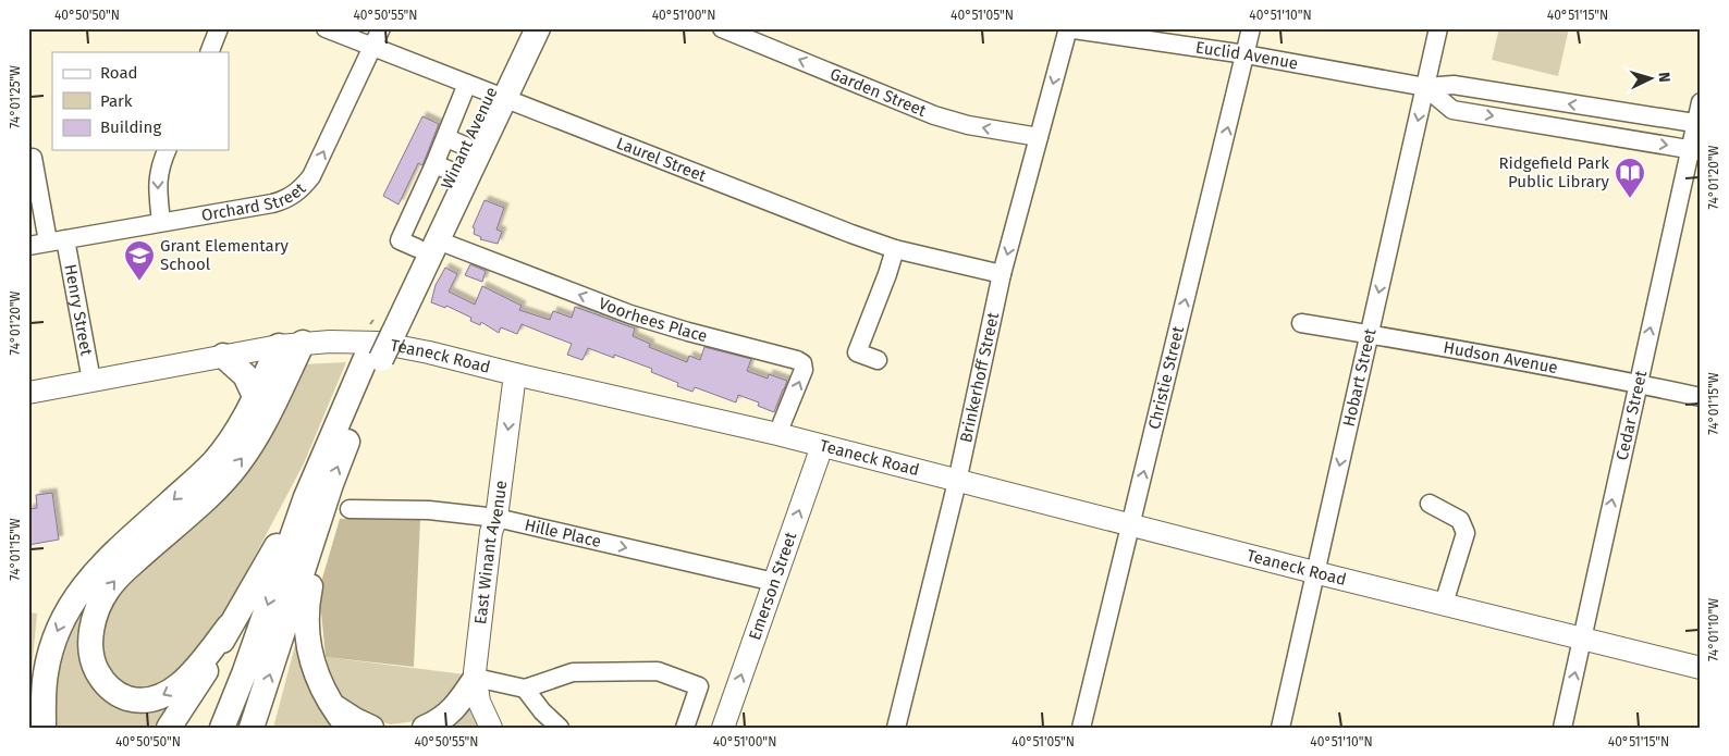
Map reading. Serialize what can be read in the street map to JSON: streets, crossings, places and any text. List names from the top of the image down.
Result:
{
  "streets": {
    "highway": ["Winant Avenue"],
    "main road": ["Teaneck Road", "East Winant Avenue", "Emerson Street"],
    "street": [
      "Euclid Avenue",
      "Garden Street",
      "Laurel Street",
      "Orchard Street",
      "Henry Street",
      "Voorhees Place",
      "Hudson Avenue",
      "Brinkerhoff Street",
      "Hobart Street",
      "Christie Street",
      "Cedar Street",
      "Hille Place"
    ]
  },
  "crossings": [
    ["Euclid Avenue", "Brinkerhoff Street"],
    ["Euclid Avenue", "Hobart Street"],
    ["Euclid Avenue", "Christie Street"],
    ["Euclid Avenue", "Cedar Street"],
    ["Garden Street", "Brinkerhoff Street"],
    ["Winant Avenue", "Laurel Street"],
    ["Winant Avenue", "Voorhees Place"],
    ["Laurel Street", "Orchard Street"],
    ["Laurel Street", "Brinkerhoff Street"],
    ["Orchard Street", "Henry Street"],
    ["Henry Street", "Teaneck Road"],
    ["Voorhees Place", "Teaneck Road"],
    ["Teaneck Road", "Brinkerhoff Street"],
    ["Teaneck Road", "Hobart Street"],
    ["Teaneck Road", "Christie Street"],
    ["Teaneck Road", "Cedar Street"],
    ["Teaneck Road", "East Winant Avenue"],
    ["Teaneck Road", "Emerson Street"],
    ["Hudson Avenue", "Hobart Street"],
    ["Hudson Avenue", "Cedar Street"],
    ["Hille Place", "East Winant Avenue"],
    ["Hille Place", "Emerson Street"]
  ],
  "one_way": [
    "Garden Street",
    "Orchard Street",
    "Voorhees Place",
    "Brinkerhoff Street",
    "Hobart Street",
    "Christie Street",
    "Cedar Street",
    "Hille Place",
    "East Winant Avenue",
    "Emerson Street"
  ],
  "places": {
    "library": ["Ridgefield Park Public Library"],
    "school or university": ["Grant Elementary School"]
  },
  "legend": ["Road", "Park", "Building"],
  "north": "right",
  "coordinates": [
    "40°50'50\"N",
    "40°50'55\"N",
    "40°51'00\"N",
    "40°51'05\"N",
    "40°51'10\"N",
    "40°51'15\"N",
    "74°01'25\"W",
    "74°01'20\"W",
    "74°01'15\"W",
    "74°01'10\"W"
  ]
}
